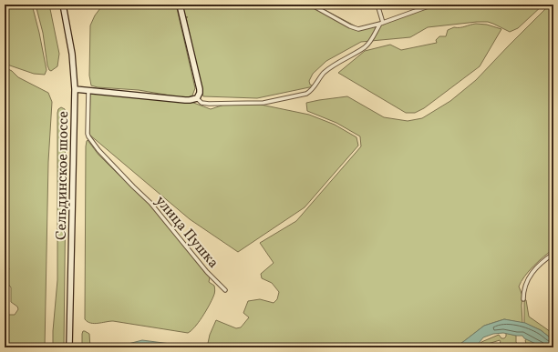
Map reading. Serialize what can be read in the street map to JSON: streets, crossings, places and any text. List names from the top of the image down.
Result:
{
  "streets": {
    "main road": ["Сельдинское шоссе"],
    "street": ["улица Пушка"]
  }
}
